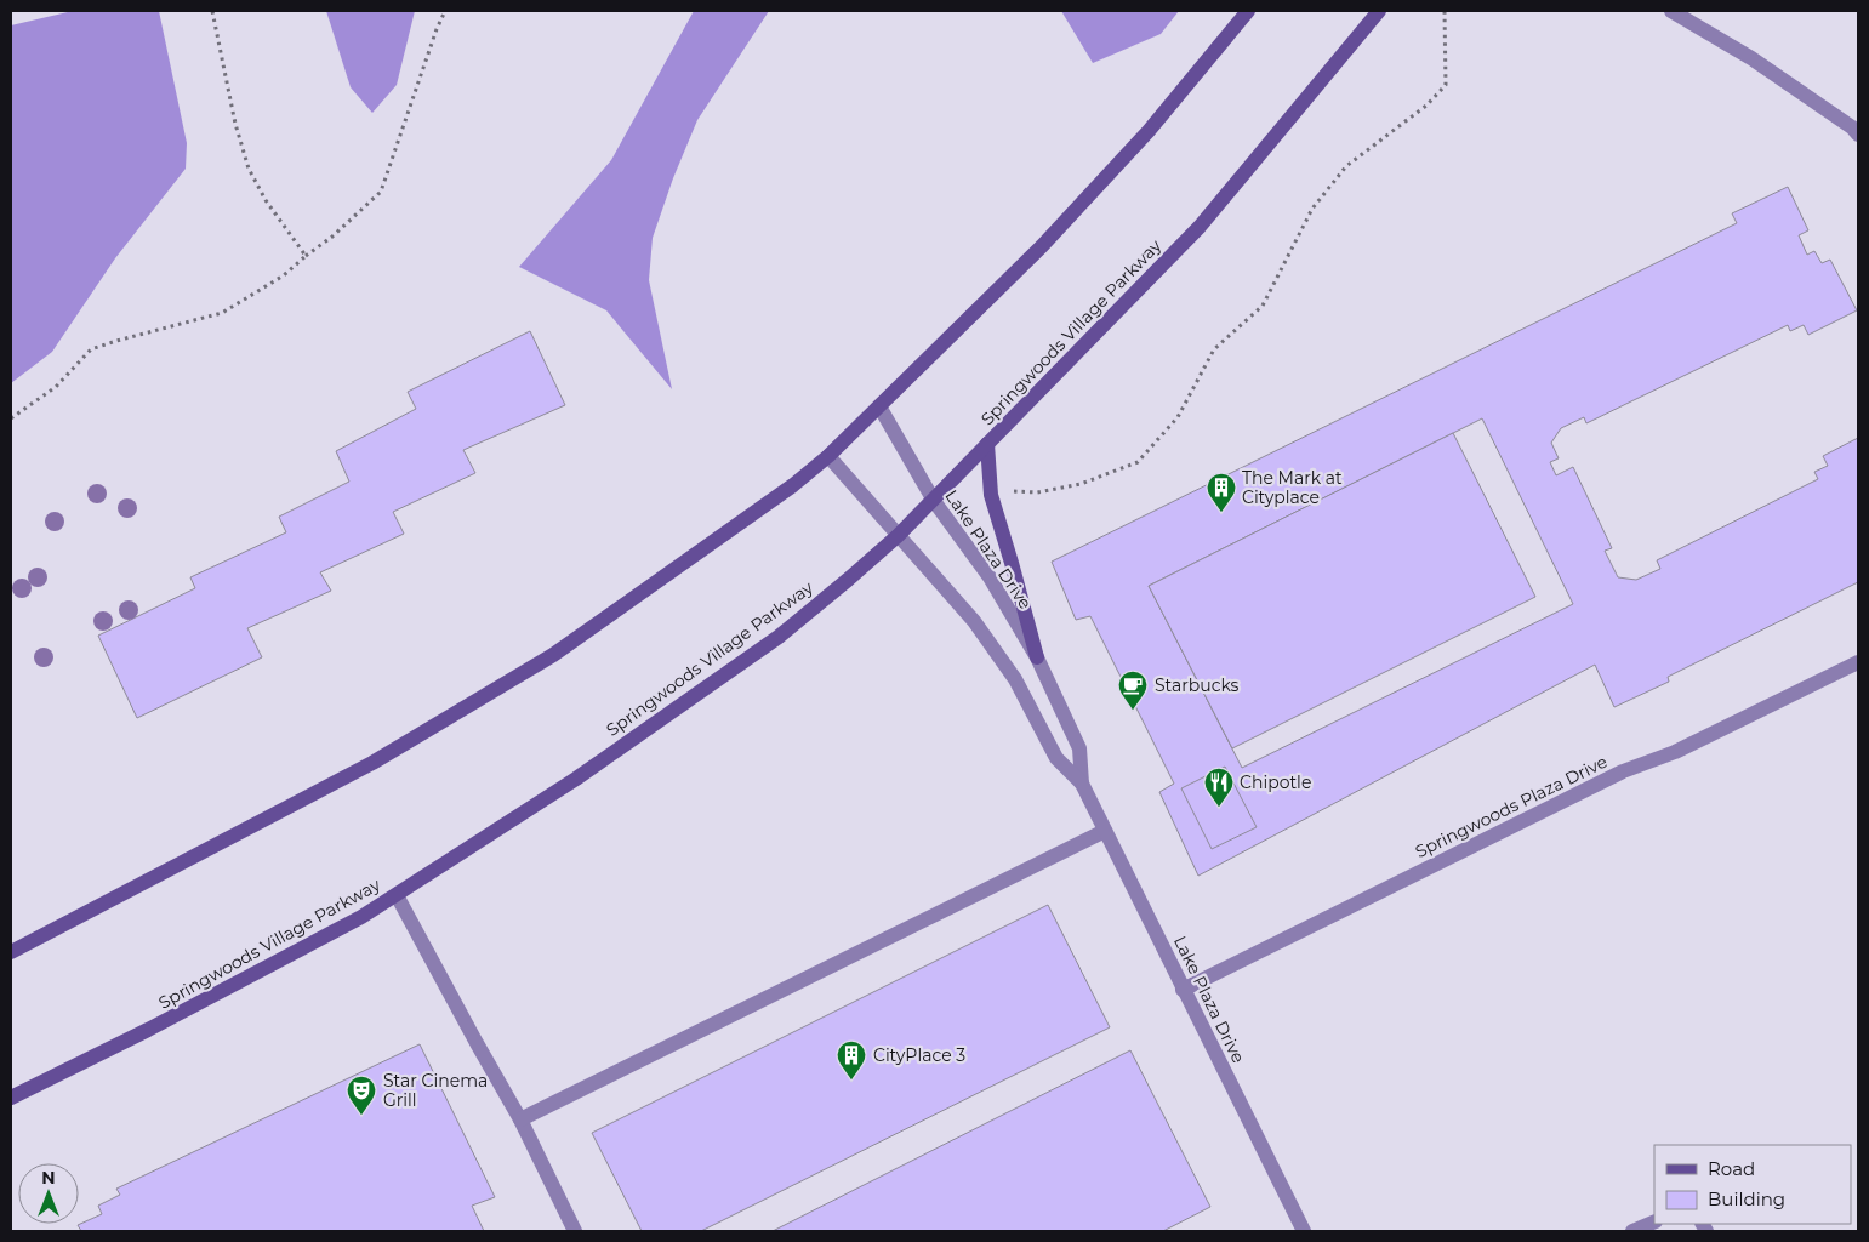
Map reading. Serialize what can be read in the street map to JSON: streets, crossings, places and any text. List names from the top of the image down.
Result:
{
  "streets": {
    "main road": ["Springwoods Village Parkway"],
    "street": ["Lake Plaza Drive", "Springwoods Plaza Drive"]
  },
  "crossings": [
    ["Springwoods Village Parkway", "Lake Plaza Drive"],
    ["Lake Plaza Drive", "Springwoods Plaza Drive"]
  ],
  "places": {
    "building": ["The Mark at Cityplace", "CityPlace 3"],
    "cafe": ["Starbucks"],
    "restaurant": ["Chipotle"],
    "theatre": ["Star Cinema Grill"]
  },
  "legend": ["Road", "Building"],
  "north": "top"
}
